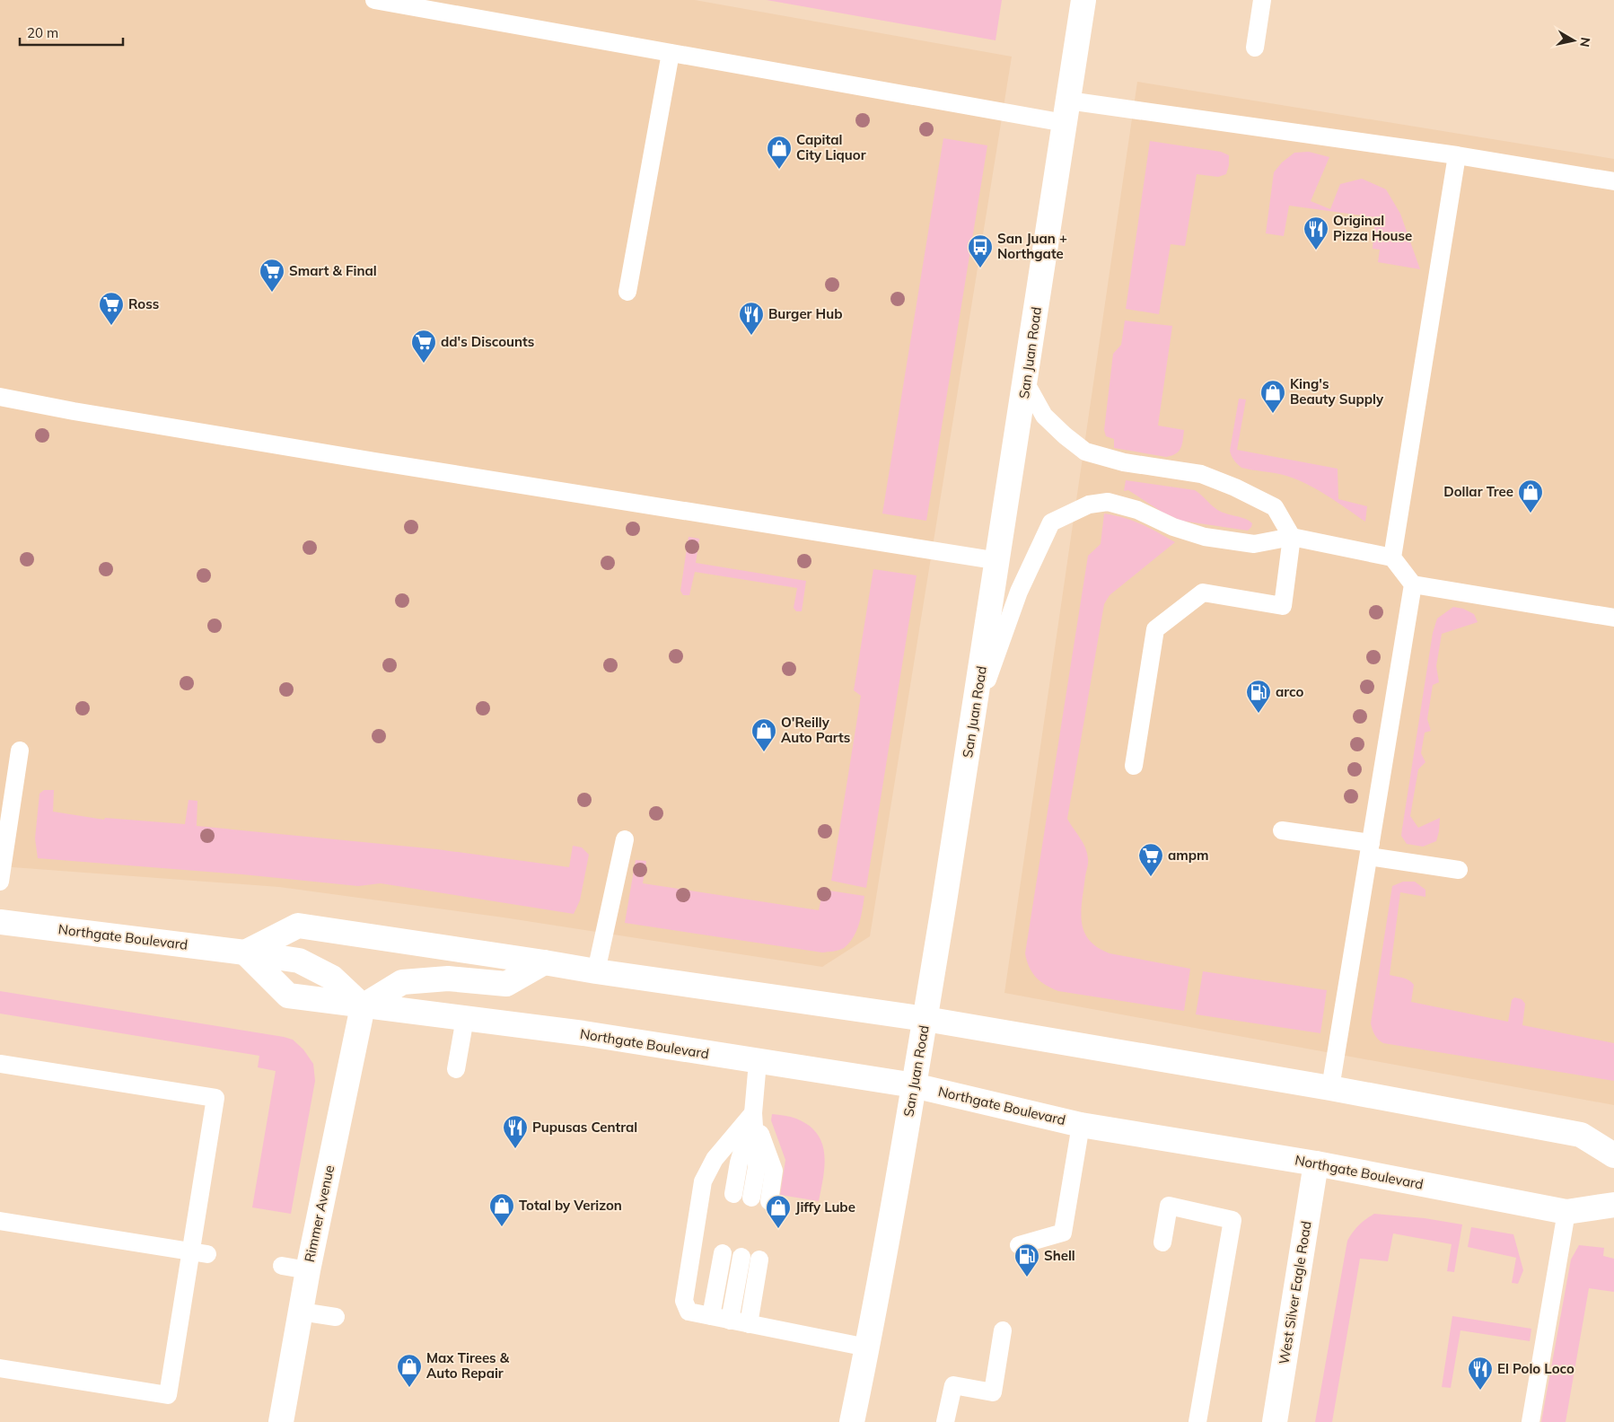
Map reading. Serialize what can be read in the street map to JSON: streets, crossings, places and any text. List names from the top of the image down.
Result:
{
  "streets": {
    "main road": [
      "San Juan Road",
      "Northgate Boulevard",
      "Rimmer Avenue",
      "West Silver Eagle Road"
    ]
  },
  "crossings": [
    ["San Juan Road", "Northgate Boulevard"],
    ["Northgate Boulevard", "Rimmer Avenue"],
    ["Northgate Boulevard", "West Silver Eagle Road"]
  ],
  "places": {
    "shop": [
      "Capital City Liquor",
      "King's Beauty Supply",
      "Dollar Tree",
      "O'Reilly Auto Parts",
      "Total by Verizon",
      "Jiffy Lube",
      "Max Tirees & Auto Repair"
    ],
    "restaurant": [
      "Original Pizza House",
      "Burger Hub",
      "Pupusas Central",
      "El Polo Loco"
    ],
    "bus stop": ["San Juan + Northgate"],
    "supermarket": [
      "Smart & Final",
      "Ross",
      "dd's Discounts",
      "ampm"
    ],
    "fuel station": ["arco", "Shell"]
  },
  "scale_bar": "20 m",
  "north": "right"
}
